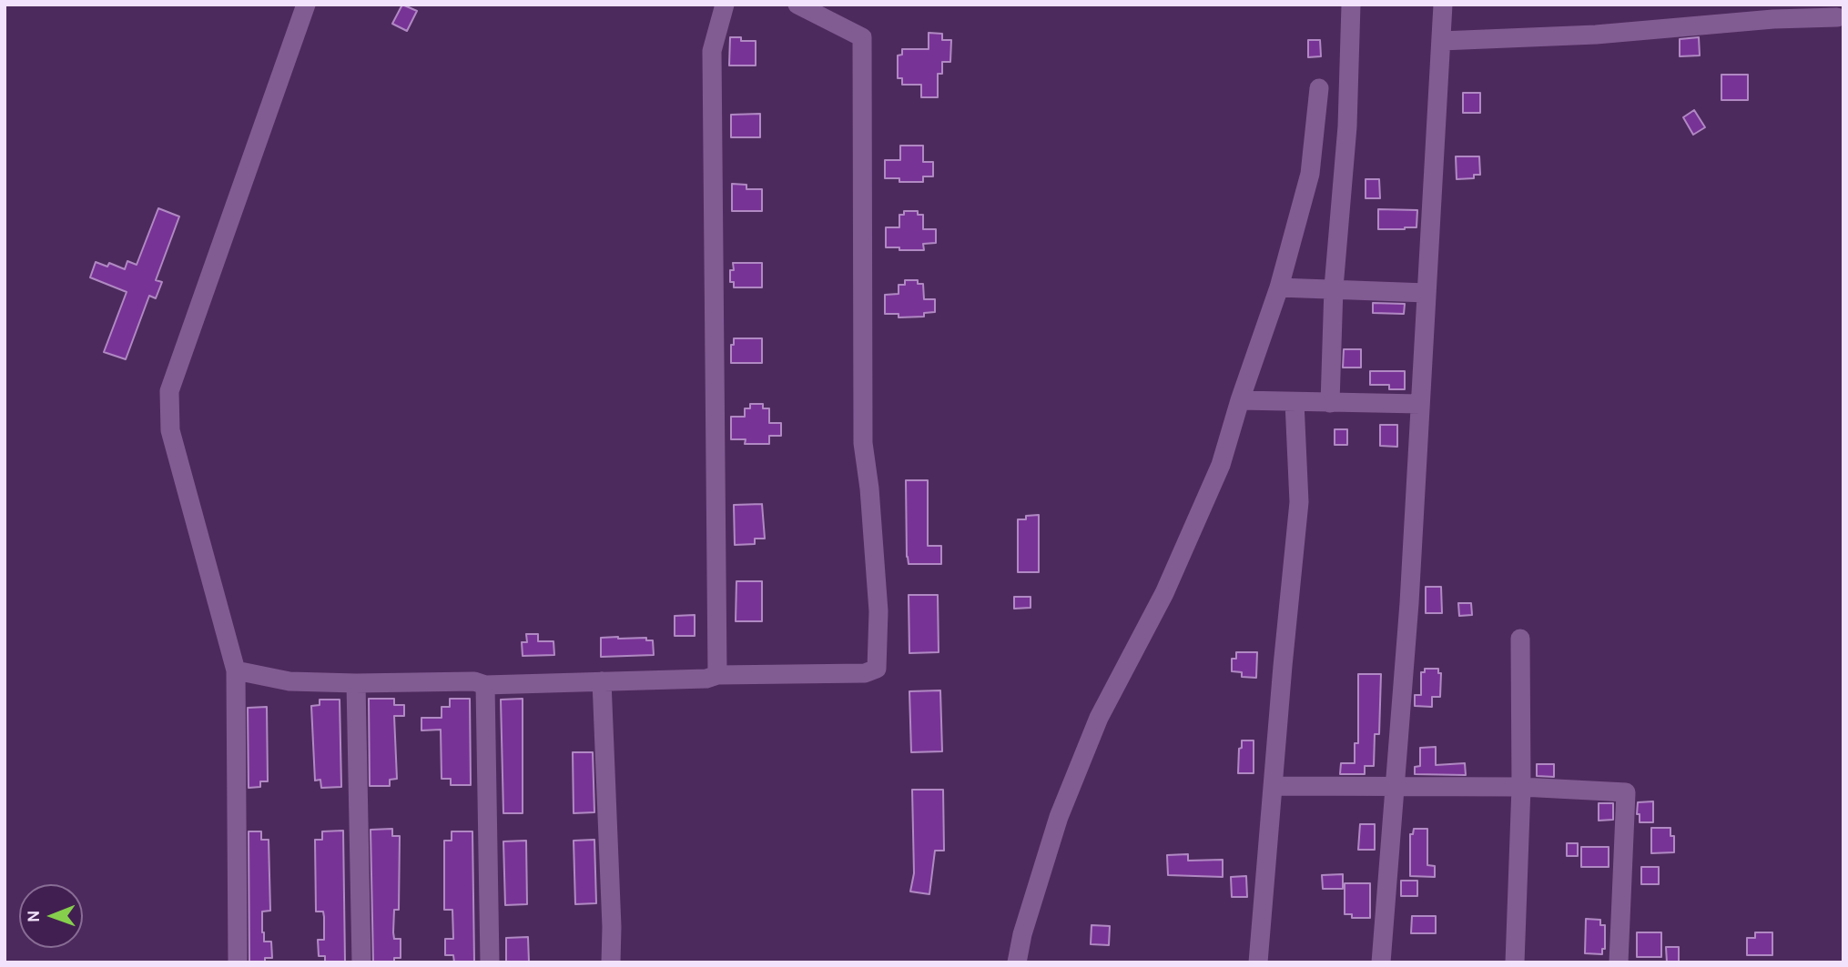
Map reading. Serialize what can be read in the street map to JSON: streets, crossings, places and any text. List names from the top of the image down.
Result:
{
  "north": "left"
}
